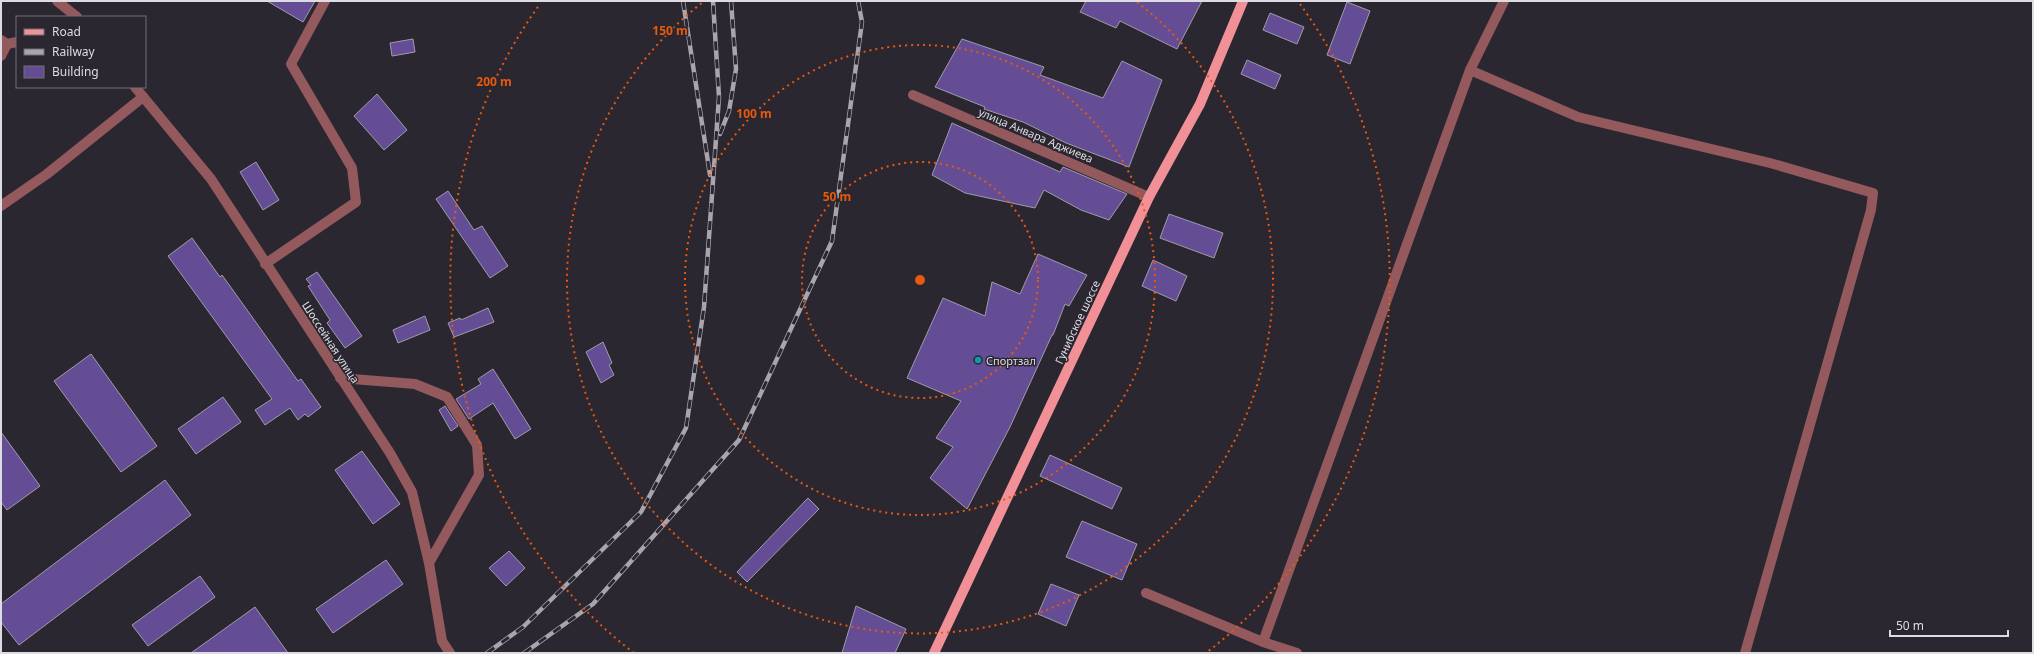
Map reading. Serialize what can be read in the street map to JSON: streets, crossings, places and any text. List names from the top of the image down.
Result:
{
  "streets": {
    "main road": ["Гунибское шоссе"],
    "street": ["улица Анвара Аджиева", "Шоссейная улица"]
  },
  "crossings": [
    ["улица Анвара Аджиева", "Гунибское шоссе"]
  ],
  "places": ["Спортзал"],
  "legend": ["Road", "Railway", "Building"],
  "scale_bar": "50 m",
  "rings": [
    "150 m",
    "200 m",
    "100 m",
    "50 m"
  ]
}
